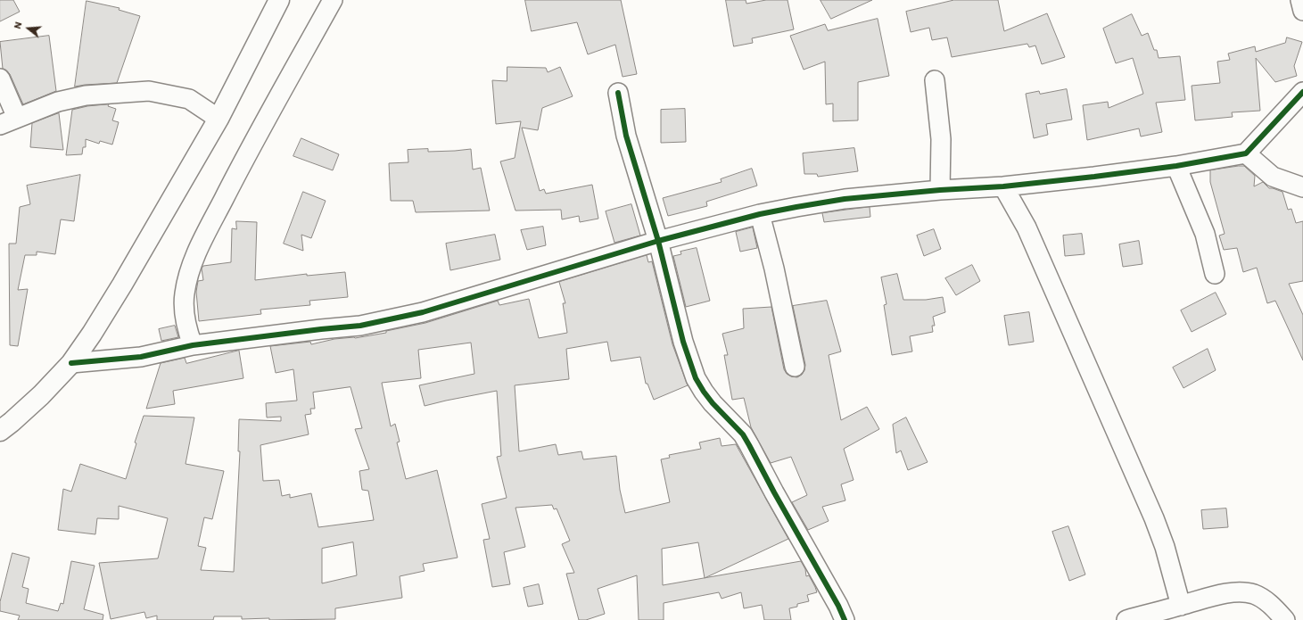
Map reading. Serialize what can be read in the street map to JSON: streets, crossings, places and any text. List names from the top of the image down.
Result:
{
  "north": "left"
}
